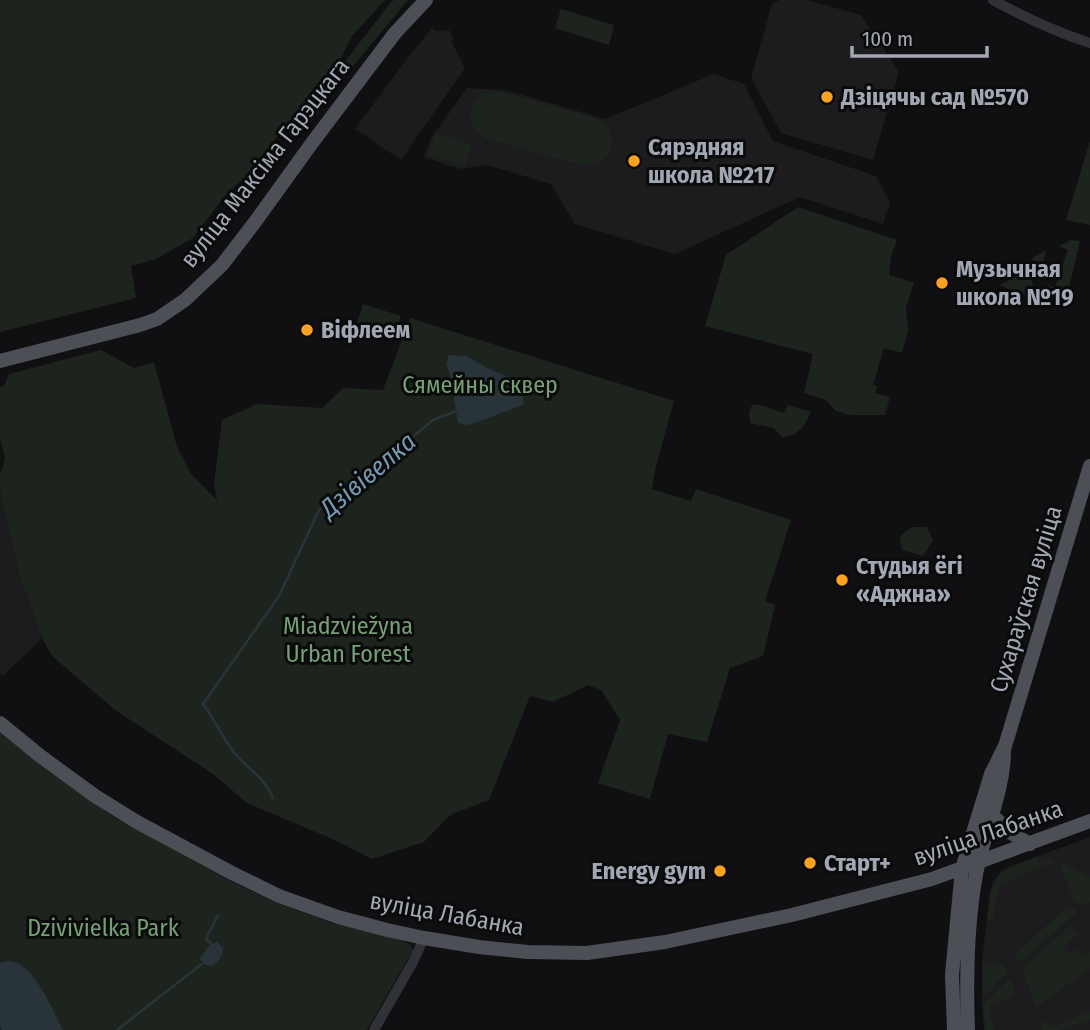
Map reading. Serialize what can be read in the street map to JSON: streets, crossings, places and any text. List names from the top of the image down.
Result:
{
  "streets": {
    "main road": ["вуліца Максіма Гарэцкага", "Сухараўская вуліца", "вуліца Лабанка"]
  },
  "crossings": [
    ["Сухараўская вуліца", "вуліца Лабанка"]
  ],
  "water": ["Дзівівелка"],
  "parks": ["Сямейны сквер", "Miadzviežyna Urban Forest", "Dzivivielka Park"],
  "places": [
    "Дзіцячы сад №570",
    "Сярэдняя школа №217",
    "Музычная школа №19",
    "Віфлеем",
    "Студыя ёгі «Аджна»",
    "Старт+",
    "Energy gym"
  ],
  "scale_bar": "100 m"
}
